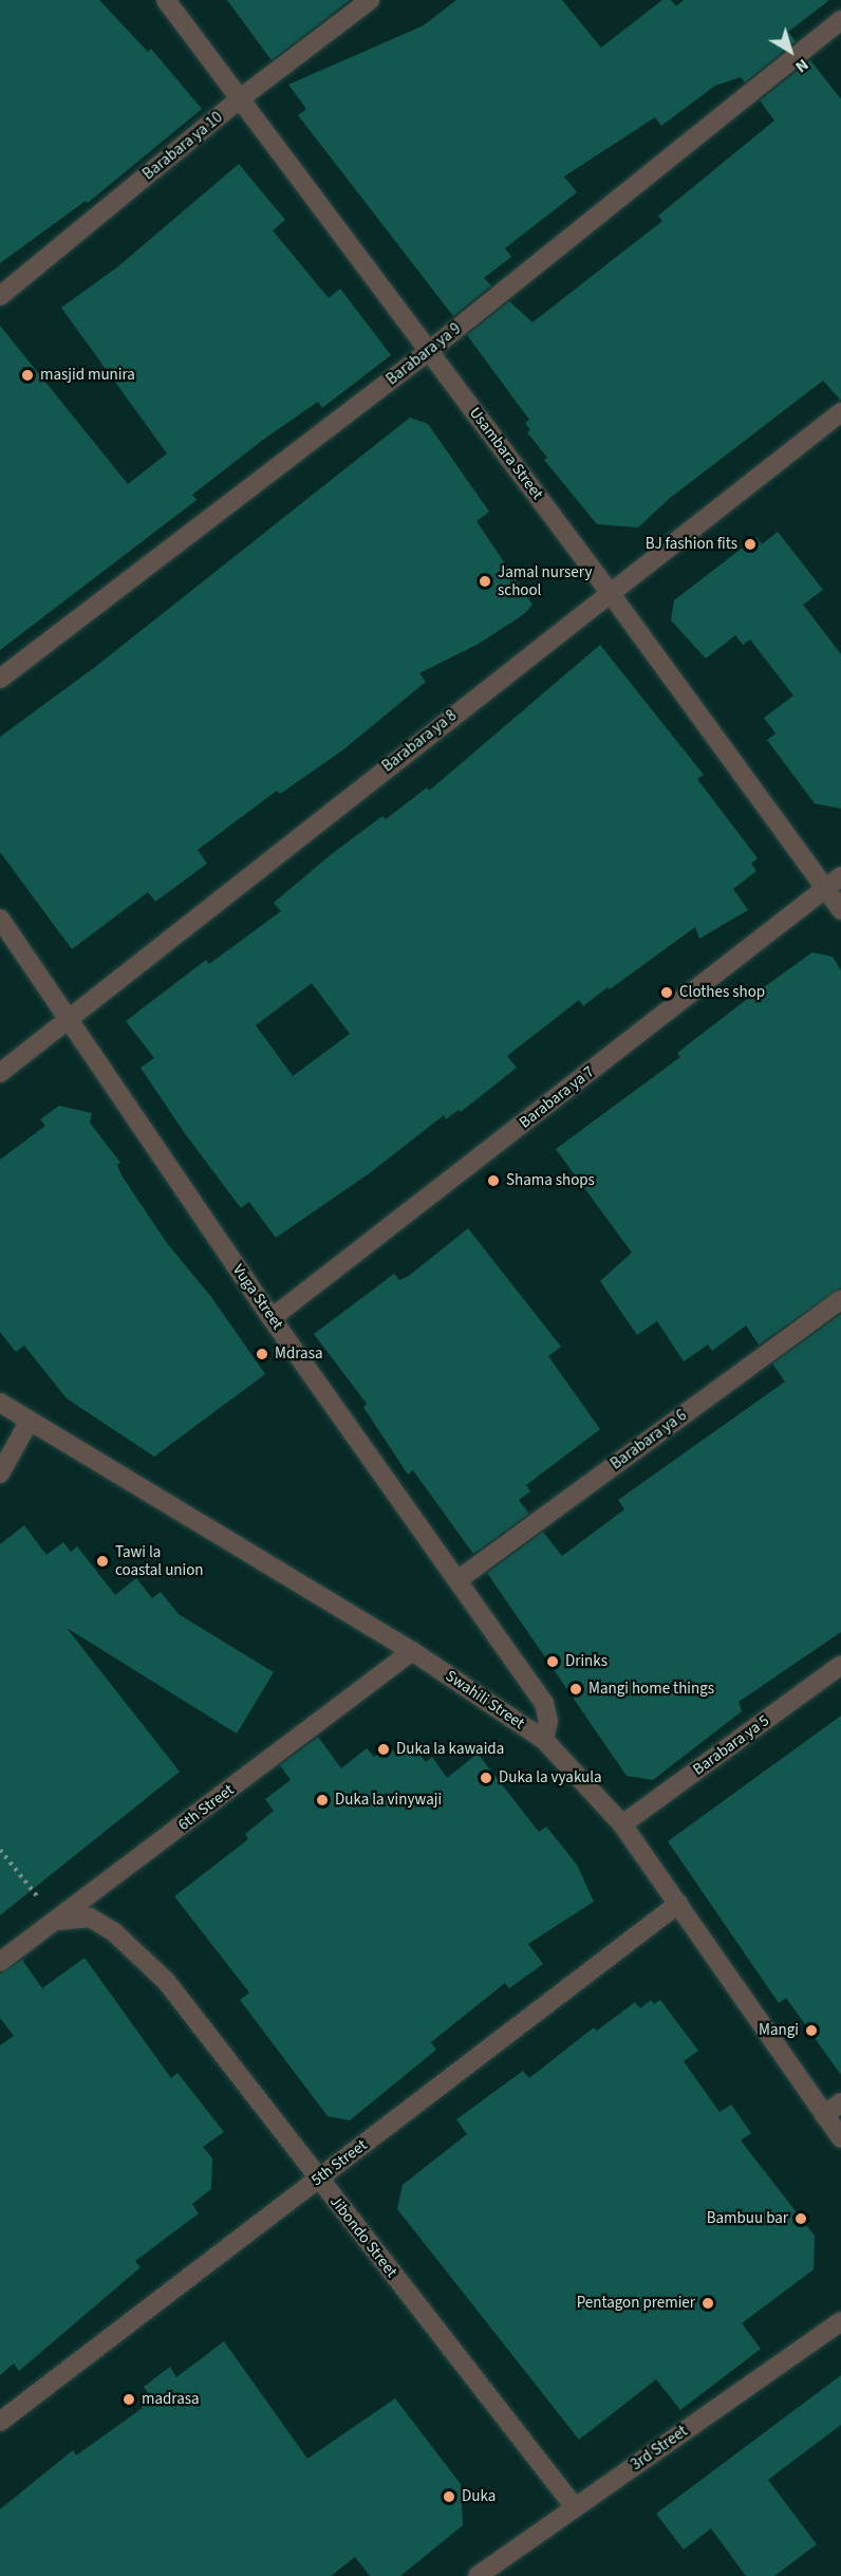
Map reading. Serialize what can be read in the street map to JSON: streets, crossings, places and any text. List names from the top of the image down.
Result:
{
  "streets": {
    "street": [
      "Barabara ya 10",
      "Barabara ya 9",
      "Usambara Street",
      "Barabara ya 8",
      "Barabara ya 7",
      "Vuga Street",
      "Barabara ya 6",
      "Swahili Street",
      "Barabara ya 5",
      "6th Street",
      "5th Street",
      "Jibondo Street",
      "3rd Street"
    ]
  },
  "crossings": [
    ["Barabara ya 10", "Usambara Street"],
    ["Barabara ya 9", "Usambara Street"],
    ["Usambara Street", "Barabara ya 8"],
    ["Usambara Street", "Barabara ya 7"],
    ["Barabara ya 8", "Vuga Street"],
    ["Barabara ya 7", "Vuga Street"],
    ["Vuga Street", "Barabara ya 6"],
    ["Vuga Street", "Swahili Street"],
    ["Swahili Street", "Barabara ya 5"],
    ["Swahili Street", "6th Street"],
    ["Swahili Street", "5th Street"],
    ["6th Street", "Jibondo Street"],
    ["5th Street", "Jibondo Street"],
    ["Jibondo Street", "3rd Street"]
  ],
  "places": [
    "masjid munira",
    "BJ fashion fits",
    "Jamal nursery school",
    "Clothes shop",
    "Shama shops",
    "Mdrasa",
    "Tawi la coastal union",
    "Drinks",
    "Mangi home things",
    "Duka la kawaida",
    "Duka la vyakula",
    "Duka la vinywaji",
    "Mangi",
    "Bambuu bar",
    "Pentagon premier",
    "madrasa",
    "Duka"
  ],
  "north": "bottom right"
}
